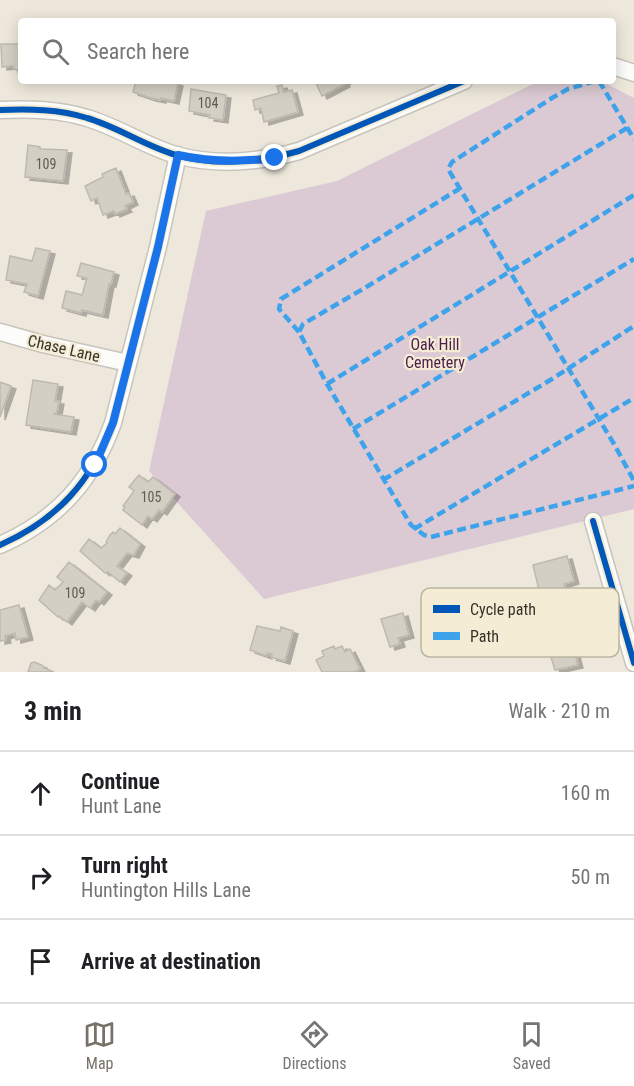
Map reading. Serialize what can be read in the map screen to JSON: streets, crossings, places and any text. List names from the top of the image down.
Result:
{
  "streets": {
    "street": ["Chase Lane"]
  },
  "parks": ["Oak Hill Cemetery"],
  "house_numbers": [
    "104",
    "109",
    "105",
    "109"
  ],
  "legend": ["Cycle path", "Path"],
  "page": {
    "search": "Search here",
    "heading": ["3 min", "Walk · 210 m"],
    "list": [
      ["Continue", "Hunt Lane", "160 m"],
      ["Turn right", "Huntington Hills Lane", "50 m"],
      "Arrive at destination"
    ],
    "nav": ["Map", "Directions", "Saved"]
  }
}
